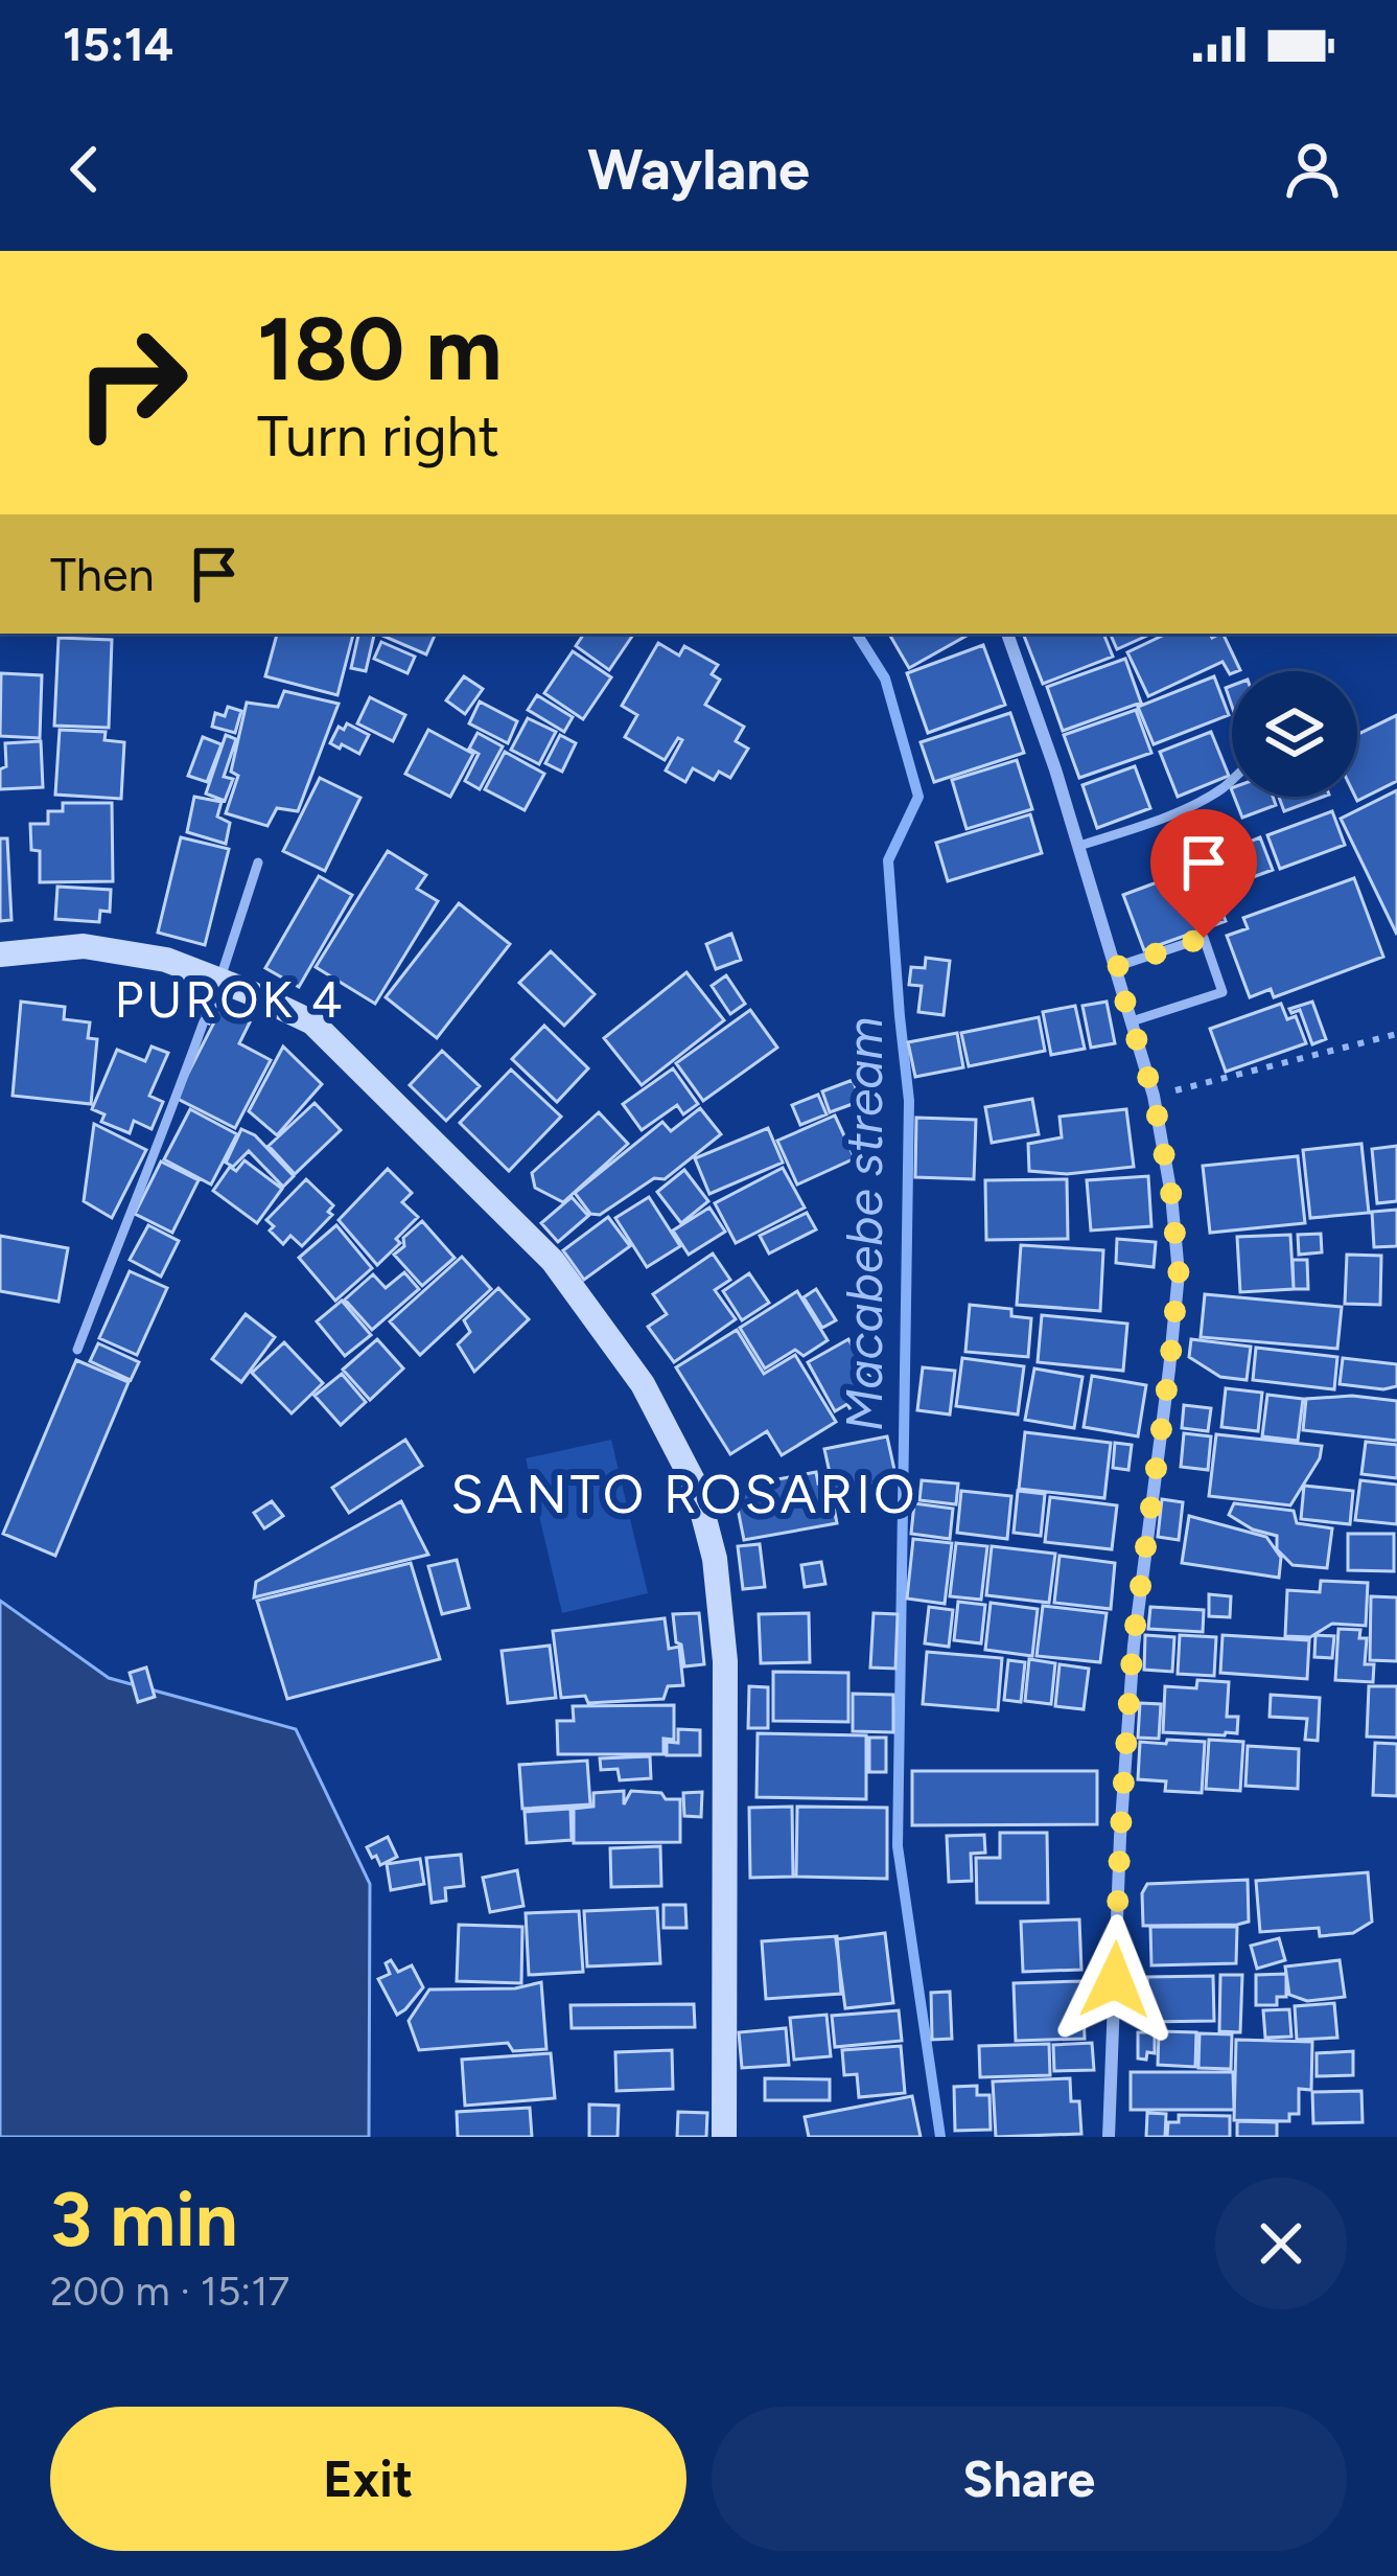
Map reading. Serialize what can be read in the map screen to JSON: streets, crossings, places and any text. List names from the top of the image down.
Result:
{
  "districts": ["PUROK 4", "SANTO ROSARIO"],
  "water": ["Macabebe stream"],
  "page": {
    "status": "15:14",
    "header": "Waylane",
    "turn": ["180 m", "Turn right"],
    "then": "Then",
    "heading": ["3 min", "200 m · 15:17"],
    "buttons": ["Exit", "Share"]
  }
}
